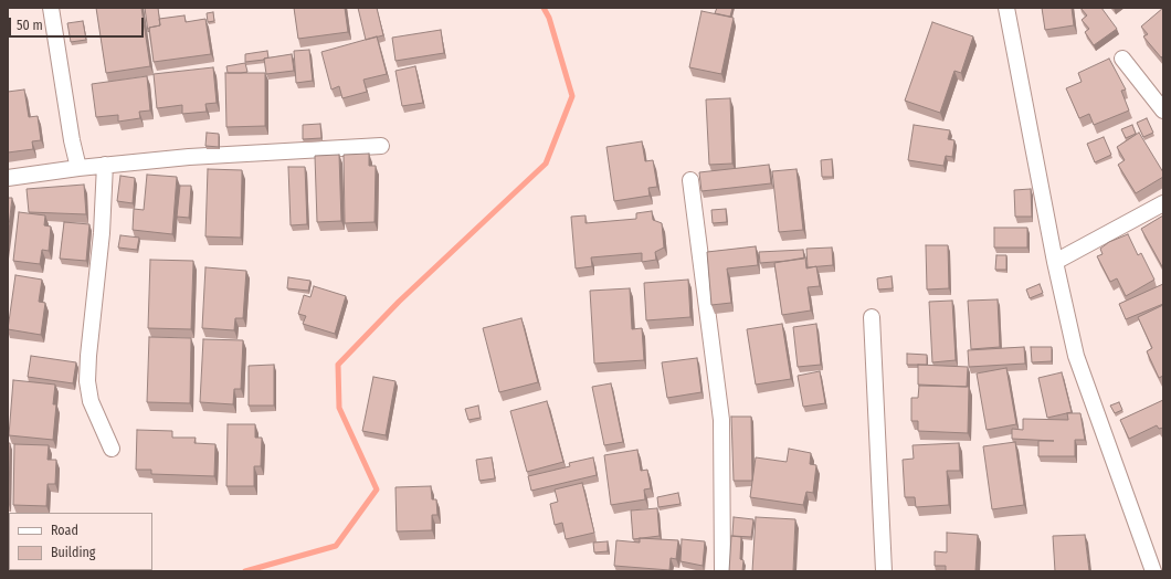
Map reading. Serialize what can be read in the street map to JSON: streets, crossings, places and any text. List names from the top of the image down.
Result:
{
  "legend": ["Road", "Building"],
  "scale_bar": "50 m"
}
